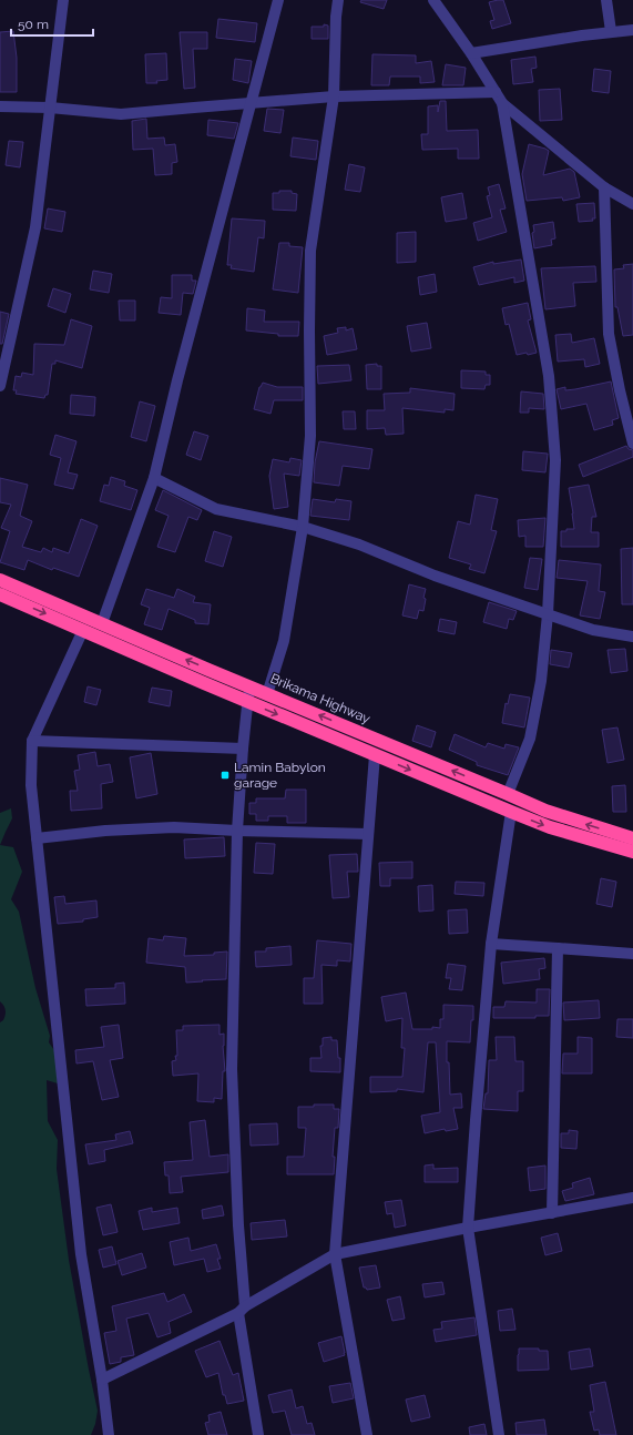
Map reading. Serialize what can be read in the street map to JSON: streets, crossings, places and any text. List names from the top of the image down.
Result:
{
  "streets": {
    "highway": ["Brikama Highway"]
  },
  "places": {
    "transit": ["Lamin Babylon garage"]
  },
  "scale_bar": "50 m"
}
